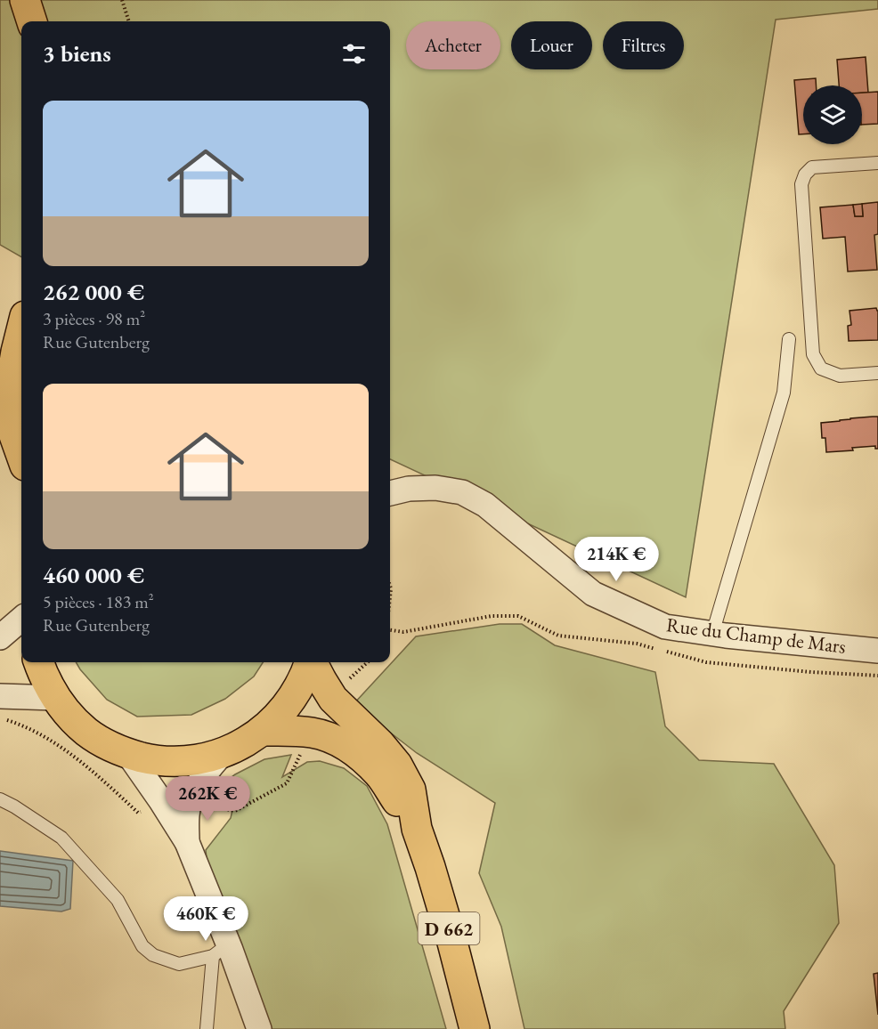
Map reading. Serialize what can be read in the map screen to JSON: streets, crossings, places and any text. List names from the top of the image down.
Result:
{
  "streets": {
    "main road": ["D 662"],
    "street": ["Rue du Champ de Mars"]
  },
  "page": {
    "chip": ["Acheter", "Louer", "Filtres"],
    "heading": "3 biens",
    "list": [
      {
        "name": "262 000 €",
        "note": "3 pièces · 98 m² · Rue Gutenberg"
      },
      {
        "name": "460 000 €",
        "note": "5 pièces · 183 m² · Rue Gutenberg"
      }
    ],
    "price": ["214K €", "262K €", "460K €"]
  }
}
